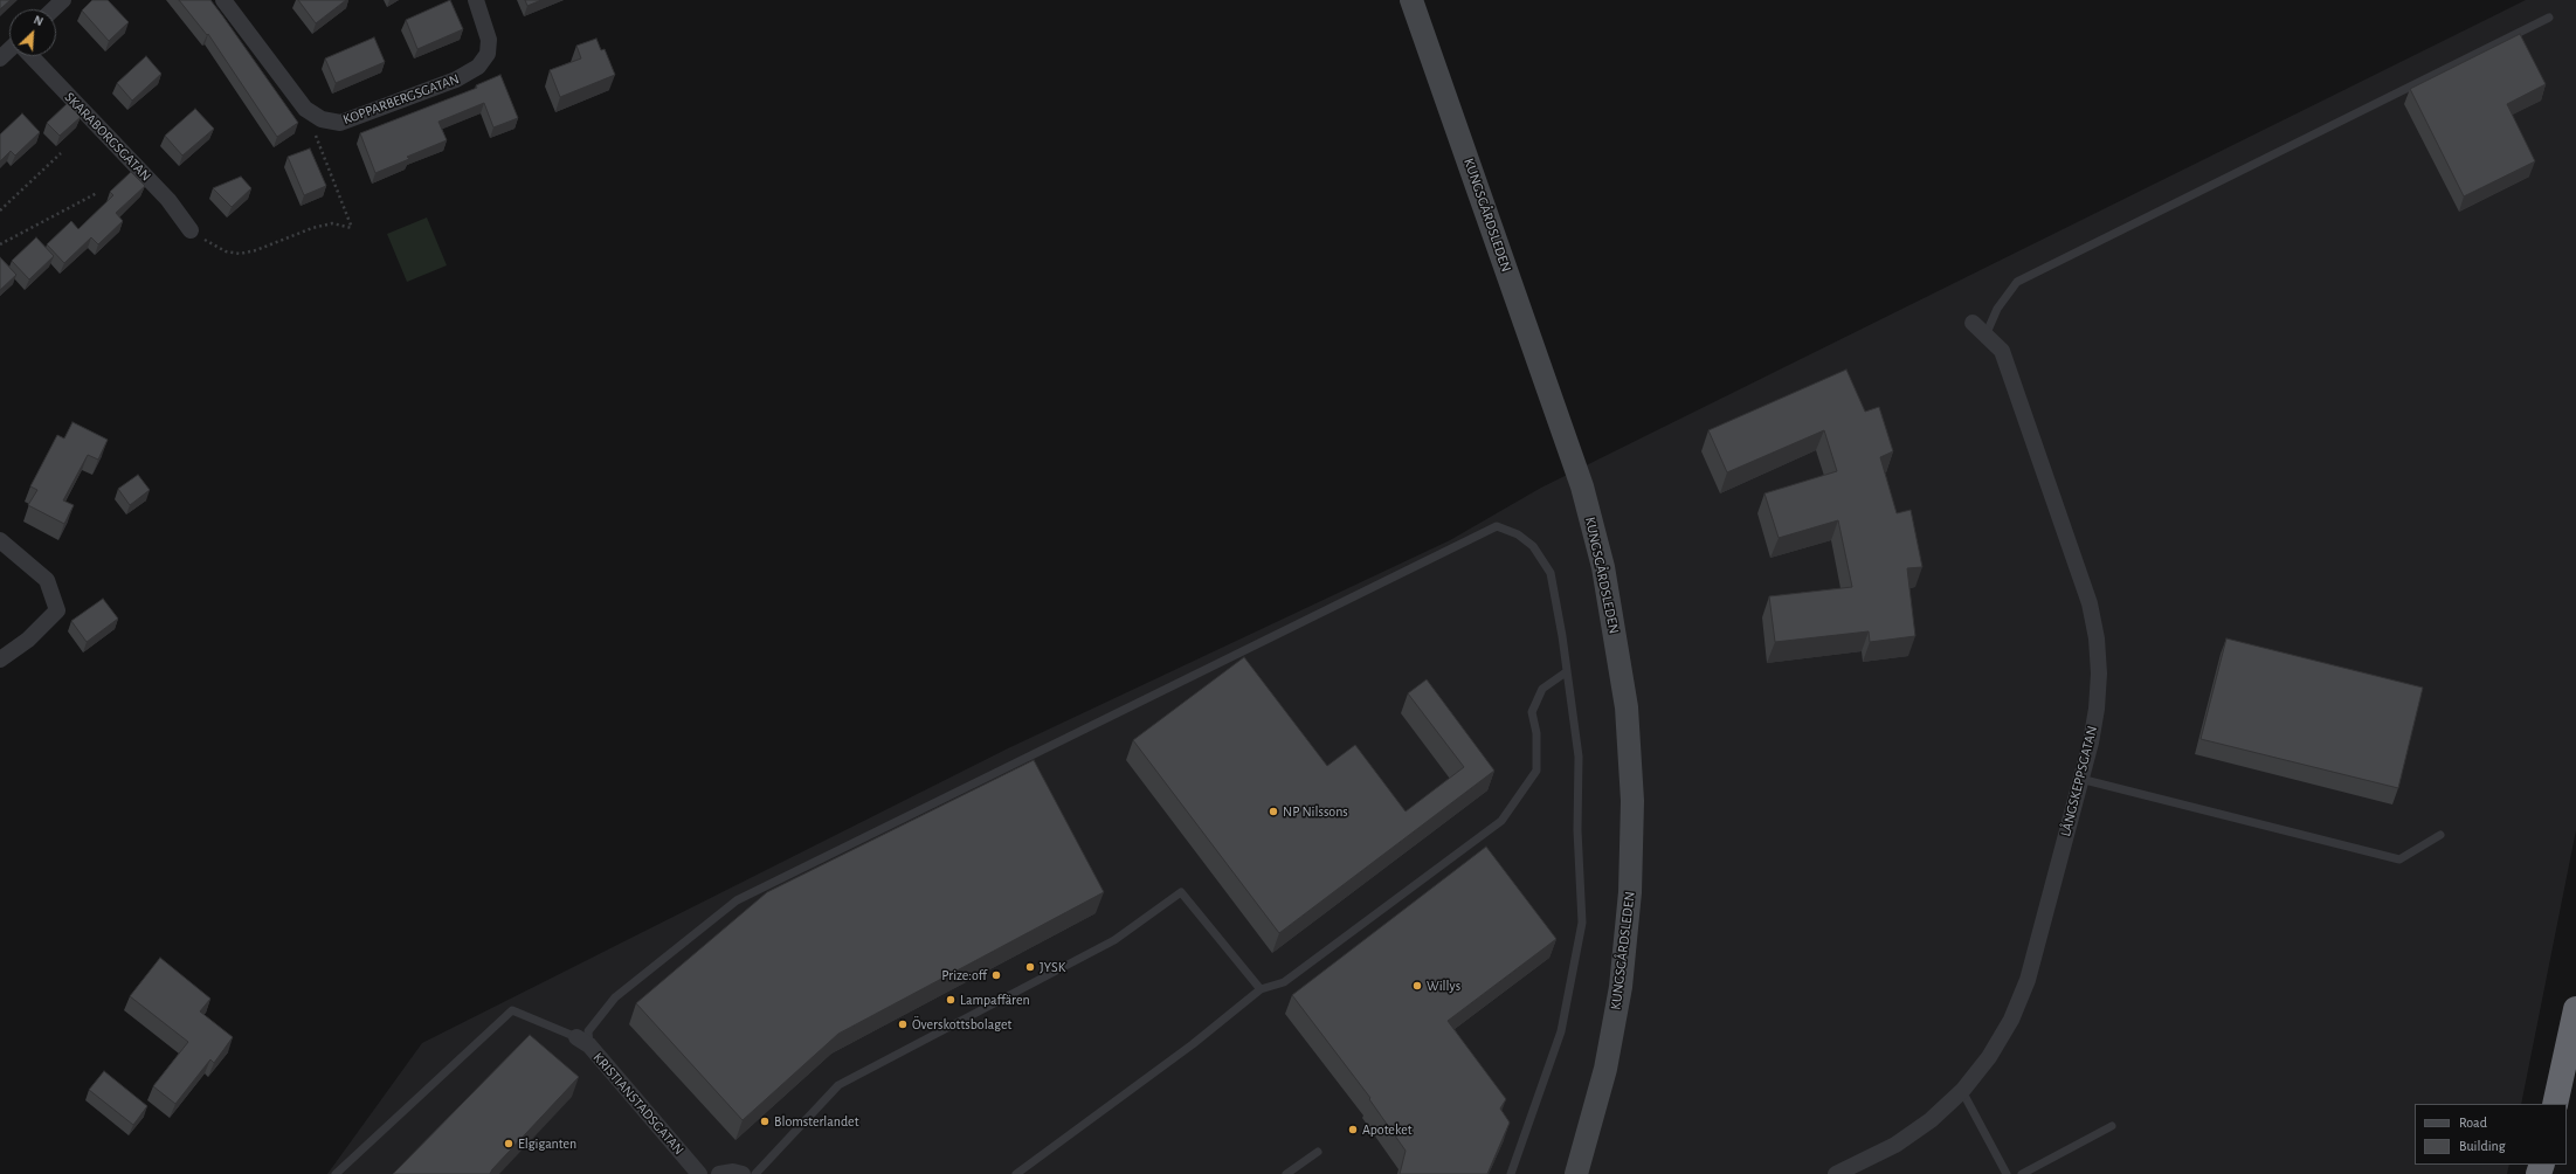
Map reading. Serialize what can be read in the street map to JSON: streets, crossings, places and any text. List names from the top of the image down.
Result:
{
  "streets": {
    "main road": ["KUNGSGÅRDSLEDEN"],
    "street": [
      "KOPPARBERGSGATAN",
      "SKARABORGSGATAN",
      "LÅNGSKEPPSGATAN",
      "KRISTIANSTADSGATAN"
    ]
  },
  "places": [
    "NP Nilssons",
    "JYSK",
    "Prize:off",
    "Willys",
    "Lampaffären",
    "Överskottsbolaget",
    "Blomsterlandet",
    "Apoteket",
    "Elgiganten"
  ],
  "legend": ["Road", "Building"],
  "north": "top right"
}
